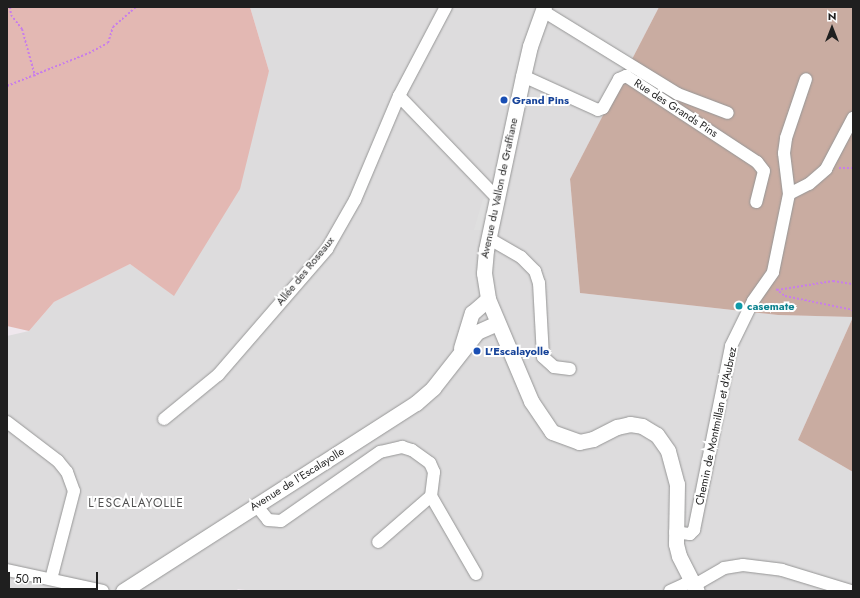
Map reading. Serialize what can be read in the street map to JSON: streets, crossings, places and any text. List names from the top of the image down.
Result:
{
  "streets": {
    "street": [
      "Rue des Grands Pins",
      "Avenue du Vallon de Graffiane",
      "Allée des Roseaux",
      "Chemin de Montmillan et d'Aubrez",
      "Avenue de l'Escalayolle"
    ]
  },
  "crossings": [
    ["Rue des Grands Pins", "Avenue du Vallon de Graffiane"],
    ["Avenue du Vallon de Graffiane", "Chemin de Montmillan et d'Aubrez"],
    ["Avenue du Vallon de Graffiane", "Avenue de l'Escalayolle"]
  ],
  "districts": ["L'ESCALAYOLLE"],
  "places": ["Grand Pins", "casemate", "L'Escalayolle"],
  "scale_bar": "50 m",
  "north": "top"
}
